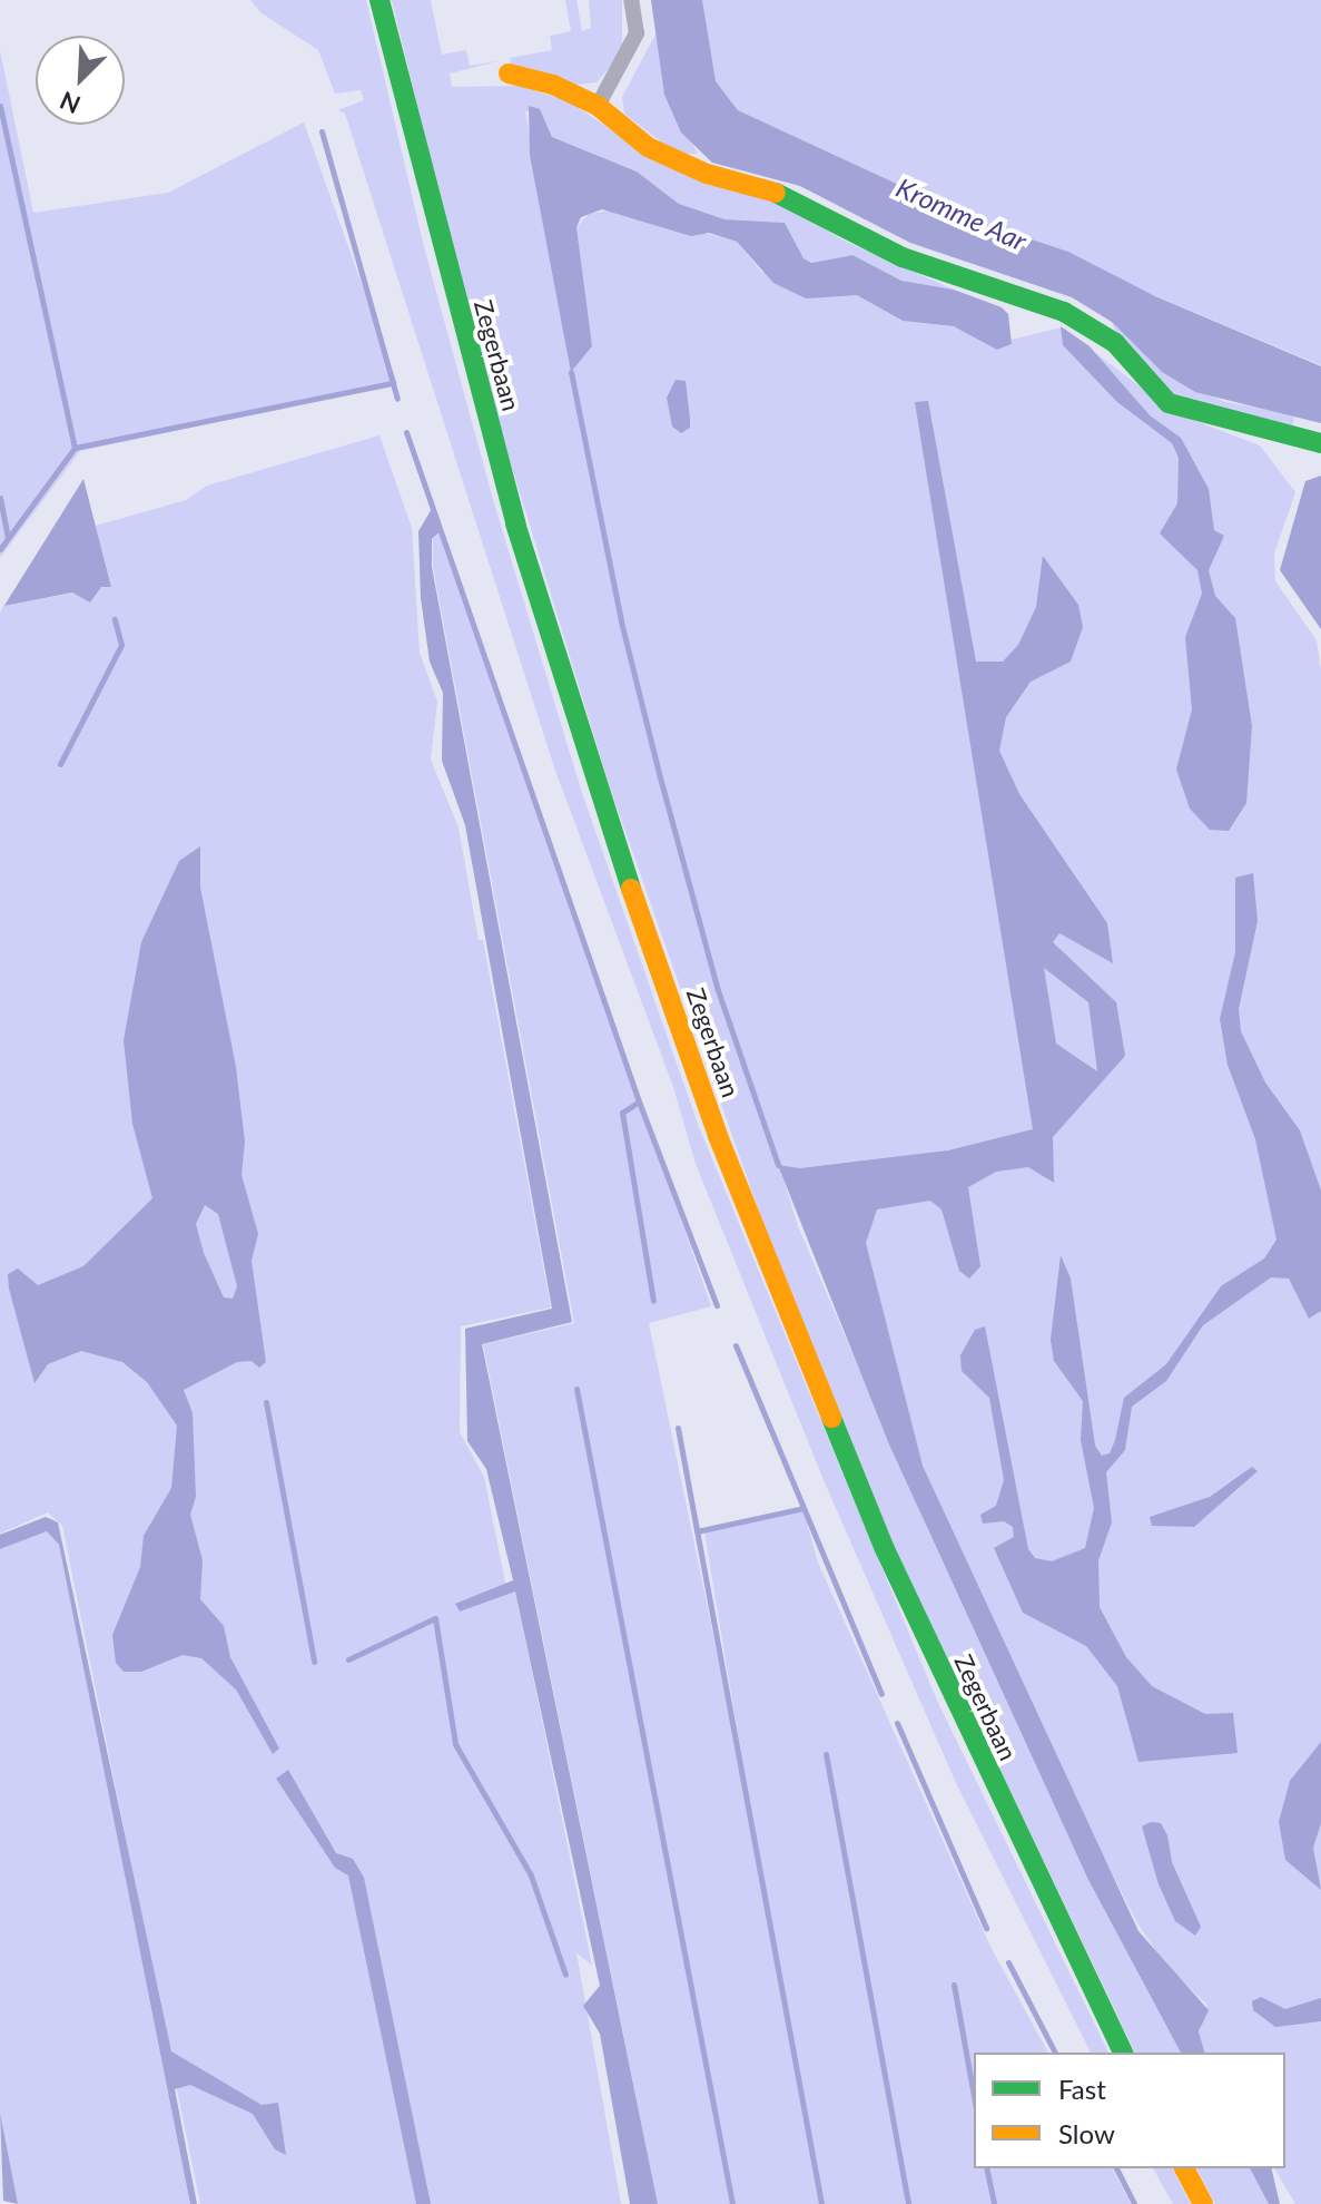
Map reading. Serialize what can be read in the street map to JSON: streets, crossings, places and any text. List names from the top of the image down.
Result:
{
  "streets": {
    "main road": ["Zegerbaan"]
  },
  "water": ["Kromme Aar"],
  "legend": ["Fast", "Slow"],
  "north": "bottom left"
}
